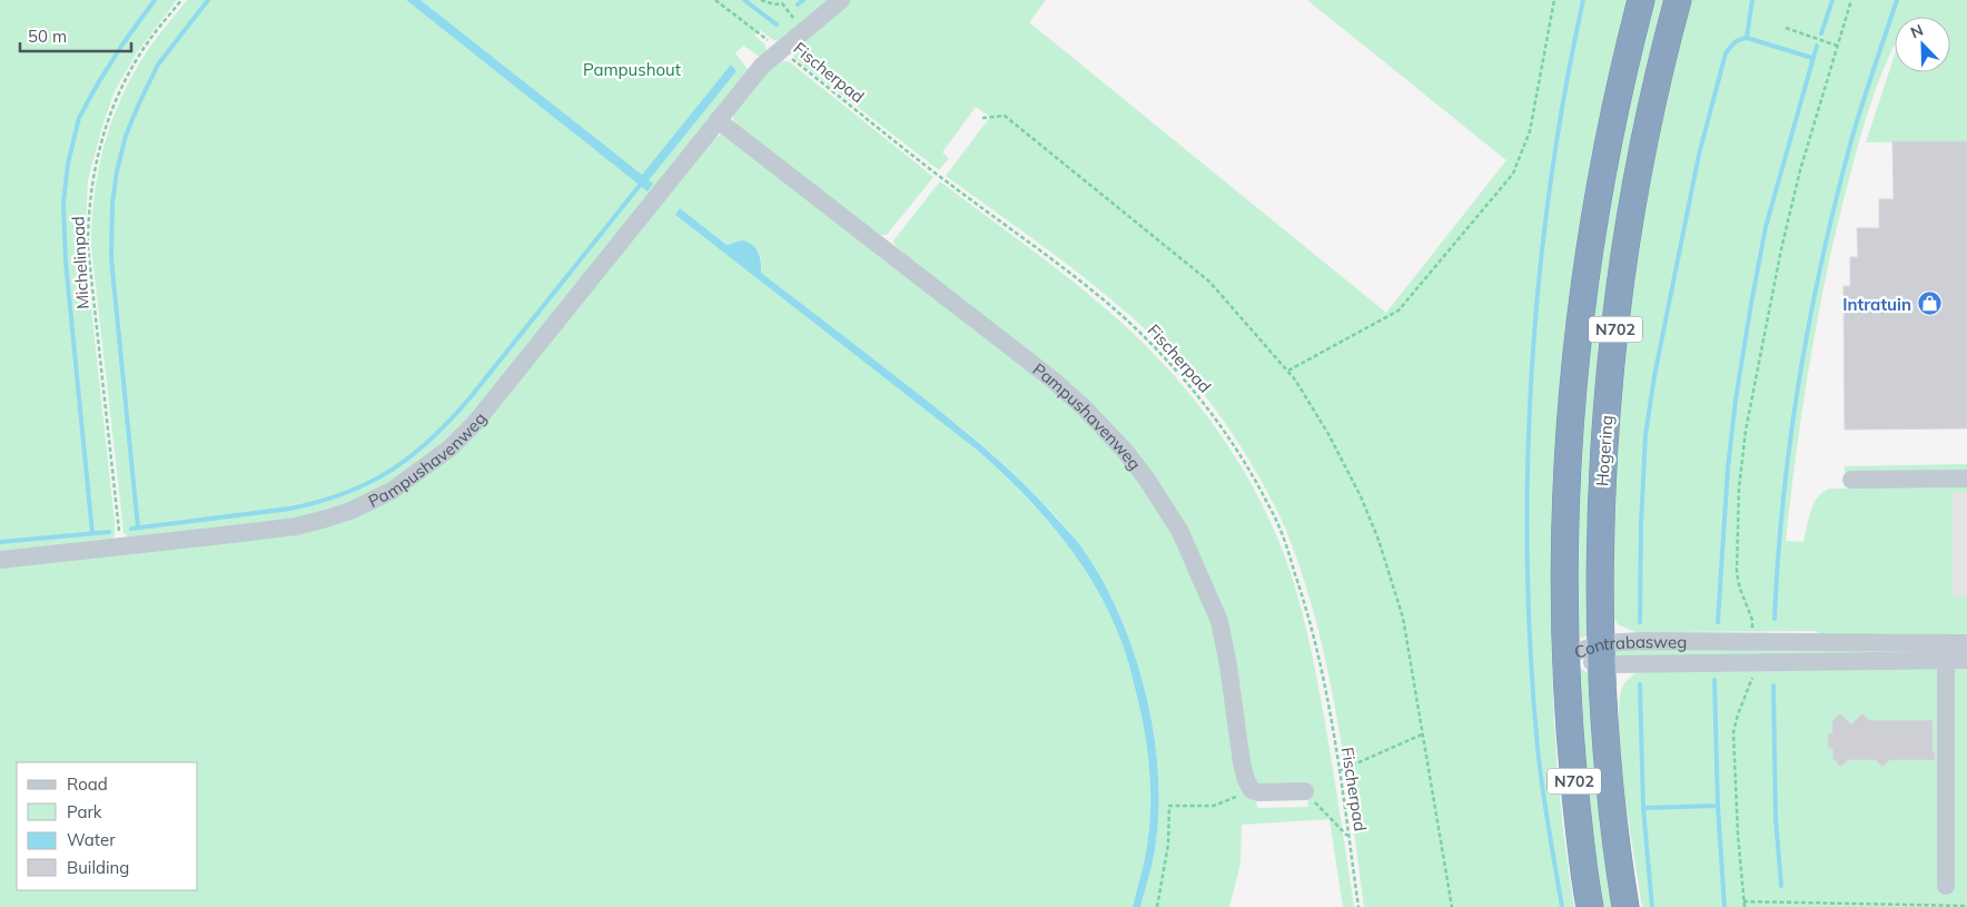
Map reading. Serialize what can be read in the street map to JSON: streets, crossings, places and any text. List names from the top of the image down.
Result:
{
  "streets": {
    "highway": ["N702", "Hogering"],
    "street": ["Pampushavenweg", "Contrabasweg"],
    "path": ["Fischerpad", "Michelinpad"]
  },
  "crossings": [
    ["Fischerpad", "Pampushavenweg"],
    ["Michelinpad", "Pampushavenweg"],
    ["N702", "Contrabasweg"],
    ["Hogering", "Contrabasweg"]
  ],
  "parks": ["Pampushout"],
  "places": {
    "shop": ["Intratuin"]
  },
  "legend": [
    "Road",
    "Park",
    "Water",
    "Building"
  ],
  "scale_bar": "50 m",
  "north": "top left"
}
